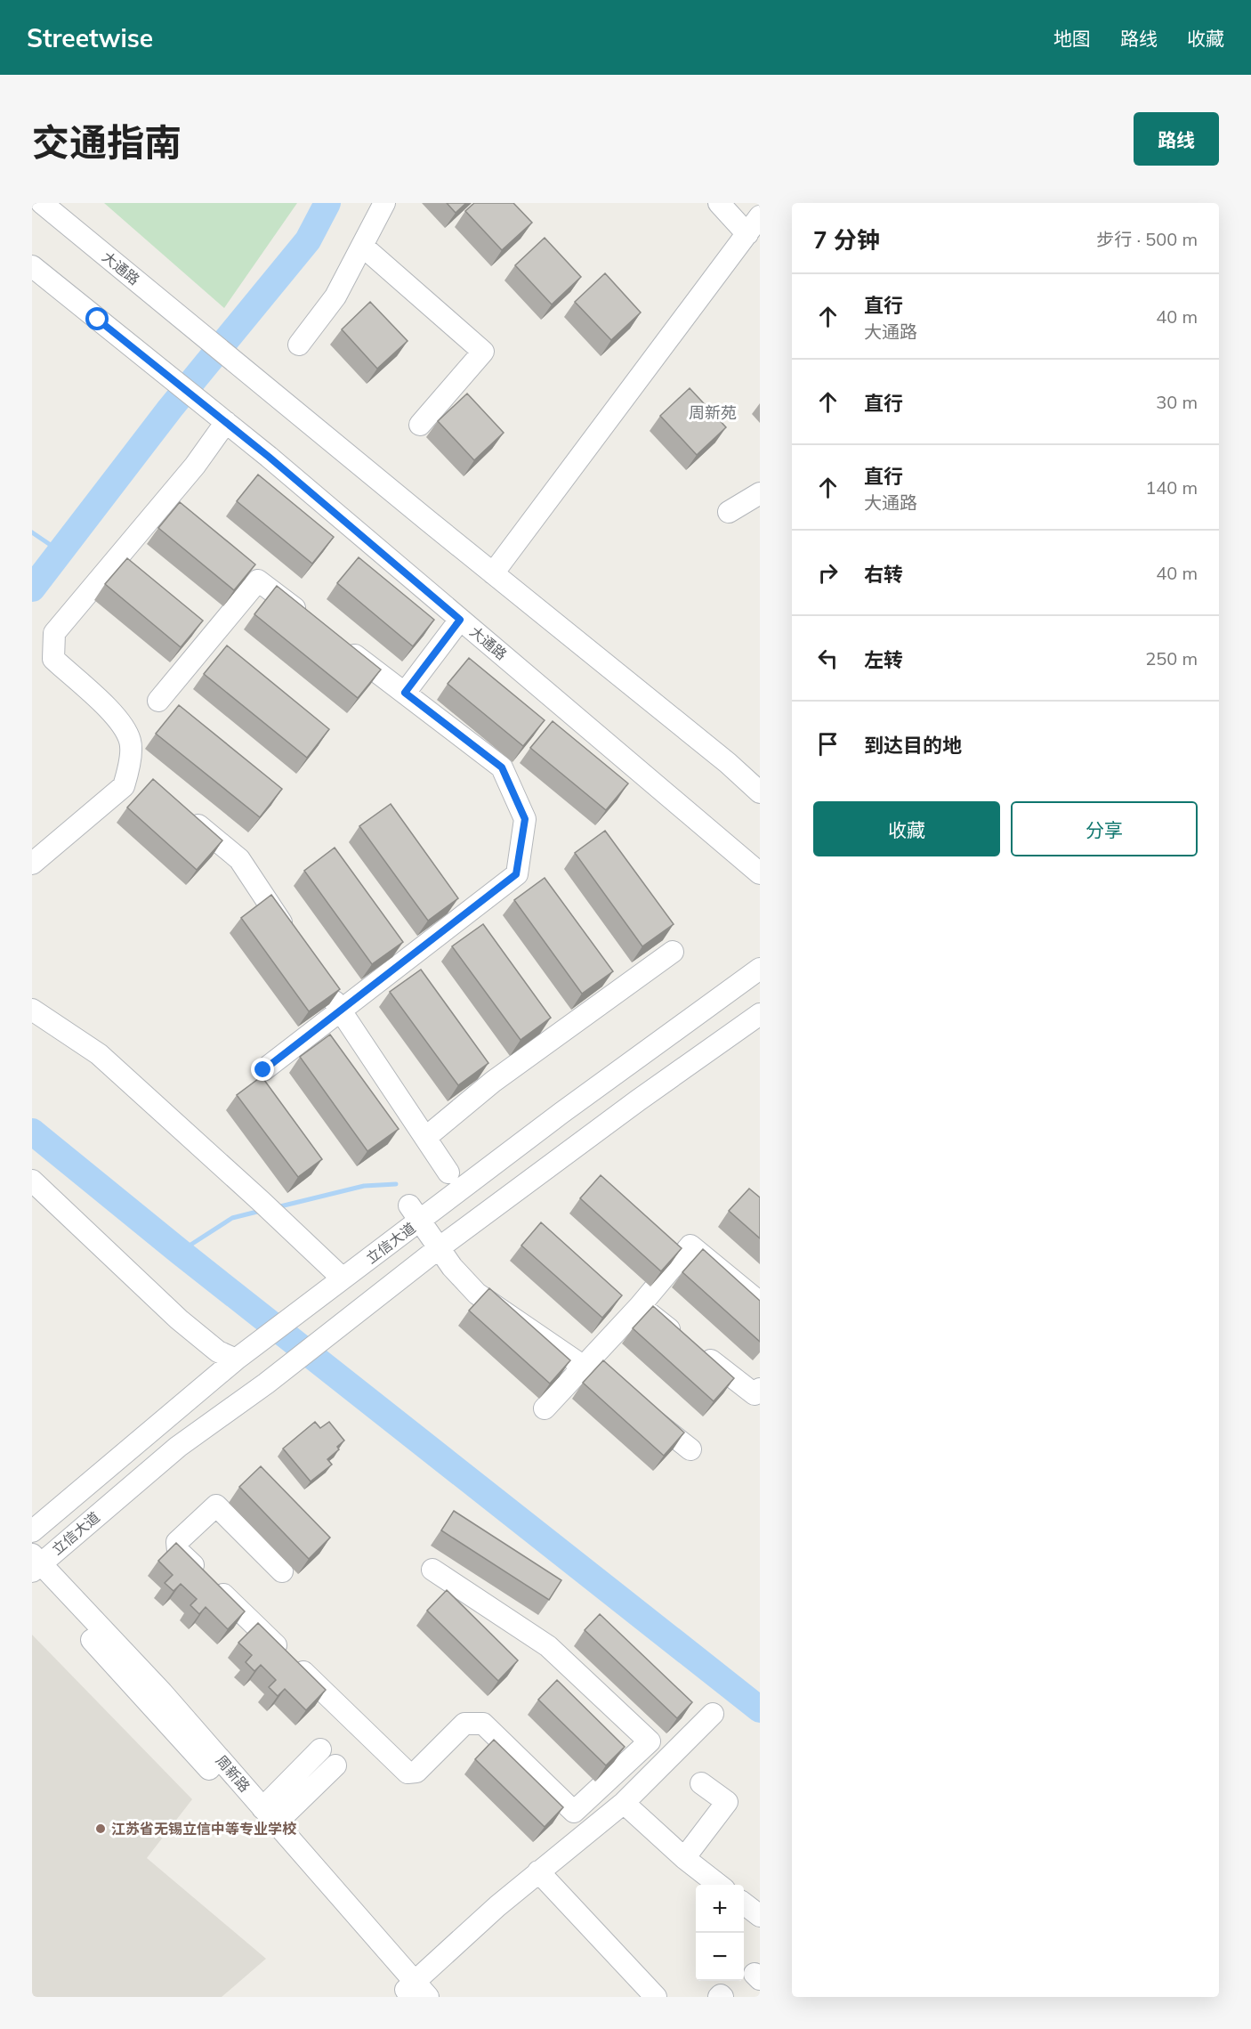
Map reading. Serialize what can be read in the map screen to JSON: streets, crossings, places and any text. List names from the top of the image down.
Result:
{
  "streets": {
    "street": ["大通路", "立信大道", "周新路"]
  },
  "crossings": [
    ["立信大道", "周新路"]
  ],
  "districts": ["周新苑"],
  "places": ["江苏省无锡立信中等专业学校"],
  "page": {
    "header": "Streetwise",
    "nav": ["地图", "路线", "收藏"],
    "title": "交通指南",
    "buttons": [
      "路线",
      ["收藏", "分享"]
    ],
    "heading": ["7 分钟", "步行 · 500 m"],
    "list": [
      ["直行", "大通路", "40 m"],
      ["直行", "30 m"],
      ["直行", "大通路", "140 m"],
      ["右转", "40 m"],
      ["左转", "250 m"],
      "到达目的地"
    ],
    "map_buttons": ["+", "−"]
  }
}
